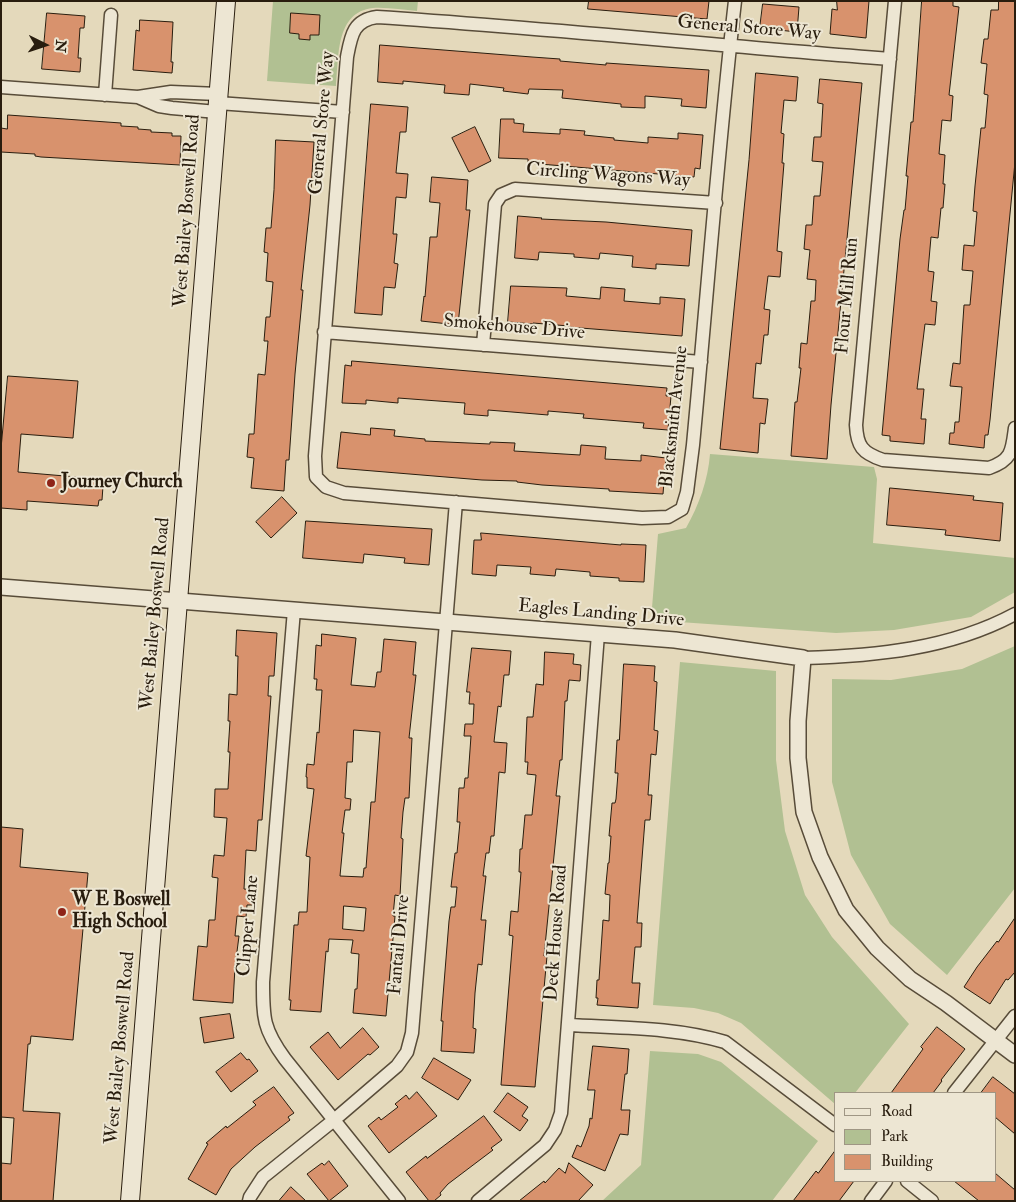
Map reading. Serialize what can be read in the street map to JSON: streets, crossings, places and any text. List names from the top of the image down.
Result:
{
  "streets": {
    "main road": ["West Bailey Boswell Road"],
    "street": [
      "General Store Way",
      "Circling Wagons Way",
      "Flour Mill Run",
      "Smokehouse Drive",
      "Blacksmith Avenue",
      "Eagles Landing Drive",
      "Clipper Lane",
      "Deck House Road",
      "Fantail Drive"
    ]
  },
  "crossings": [
    ["General Store Way", "Flour Mill Run"],
    ["General Store Way", "Smokehouse Drive"],
    ["General Store Way", "Blacksmith Avenue"],
    ["Circling Wagons Way", "Smokehouse Drive"],
    ["Circling Wagons Way", "Blacksmith Avenue"],
    ["West Bailey Boswell Road", "Eagles Landing Drive"],
    ["Smokehouse Drive", "Blacksmith Avenue"],
    ["Blacksmith Avenue", "Fantail Drive"],
    ["Eagles Landing Drive", "Clipper Lane"],
    ["Eagles Landing Drive", "Deck House Road"],
    ["Eagles Landing Drive", "Fantail Drive"],
    ["Clipper Lane", "Fantail Drive"]
  ],
  "places": ["Journey Church", "W E Boswell High School"],
  "legend": ["Road", "Park", "Building"],
  "north": "right"
}
